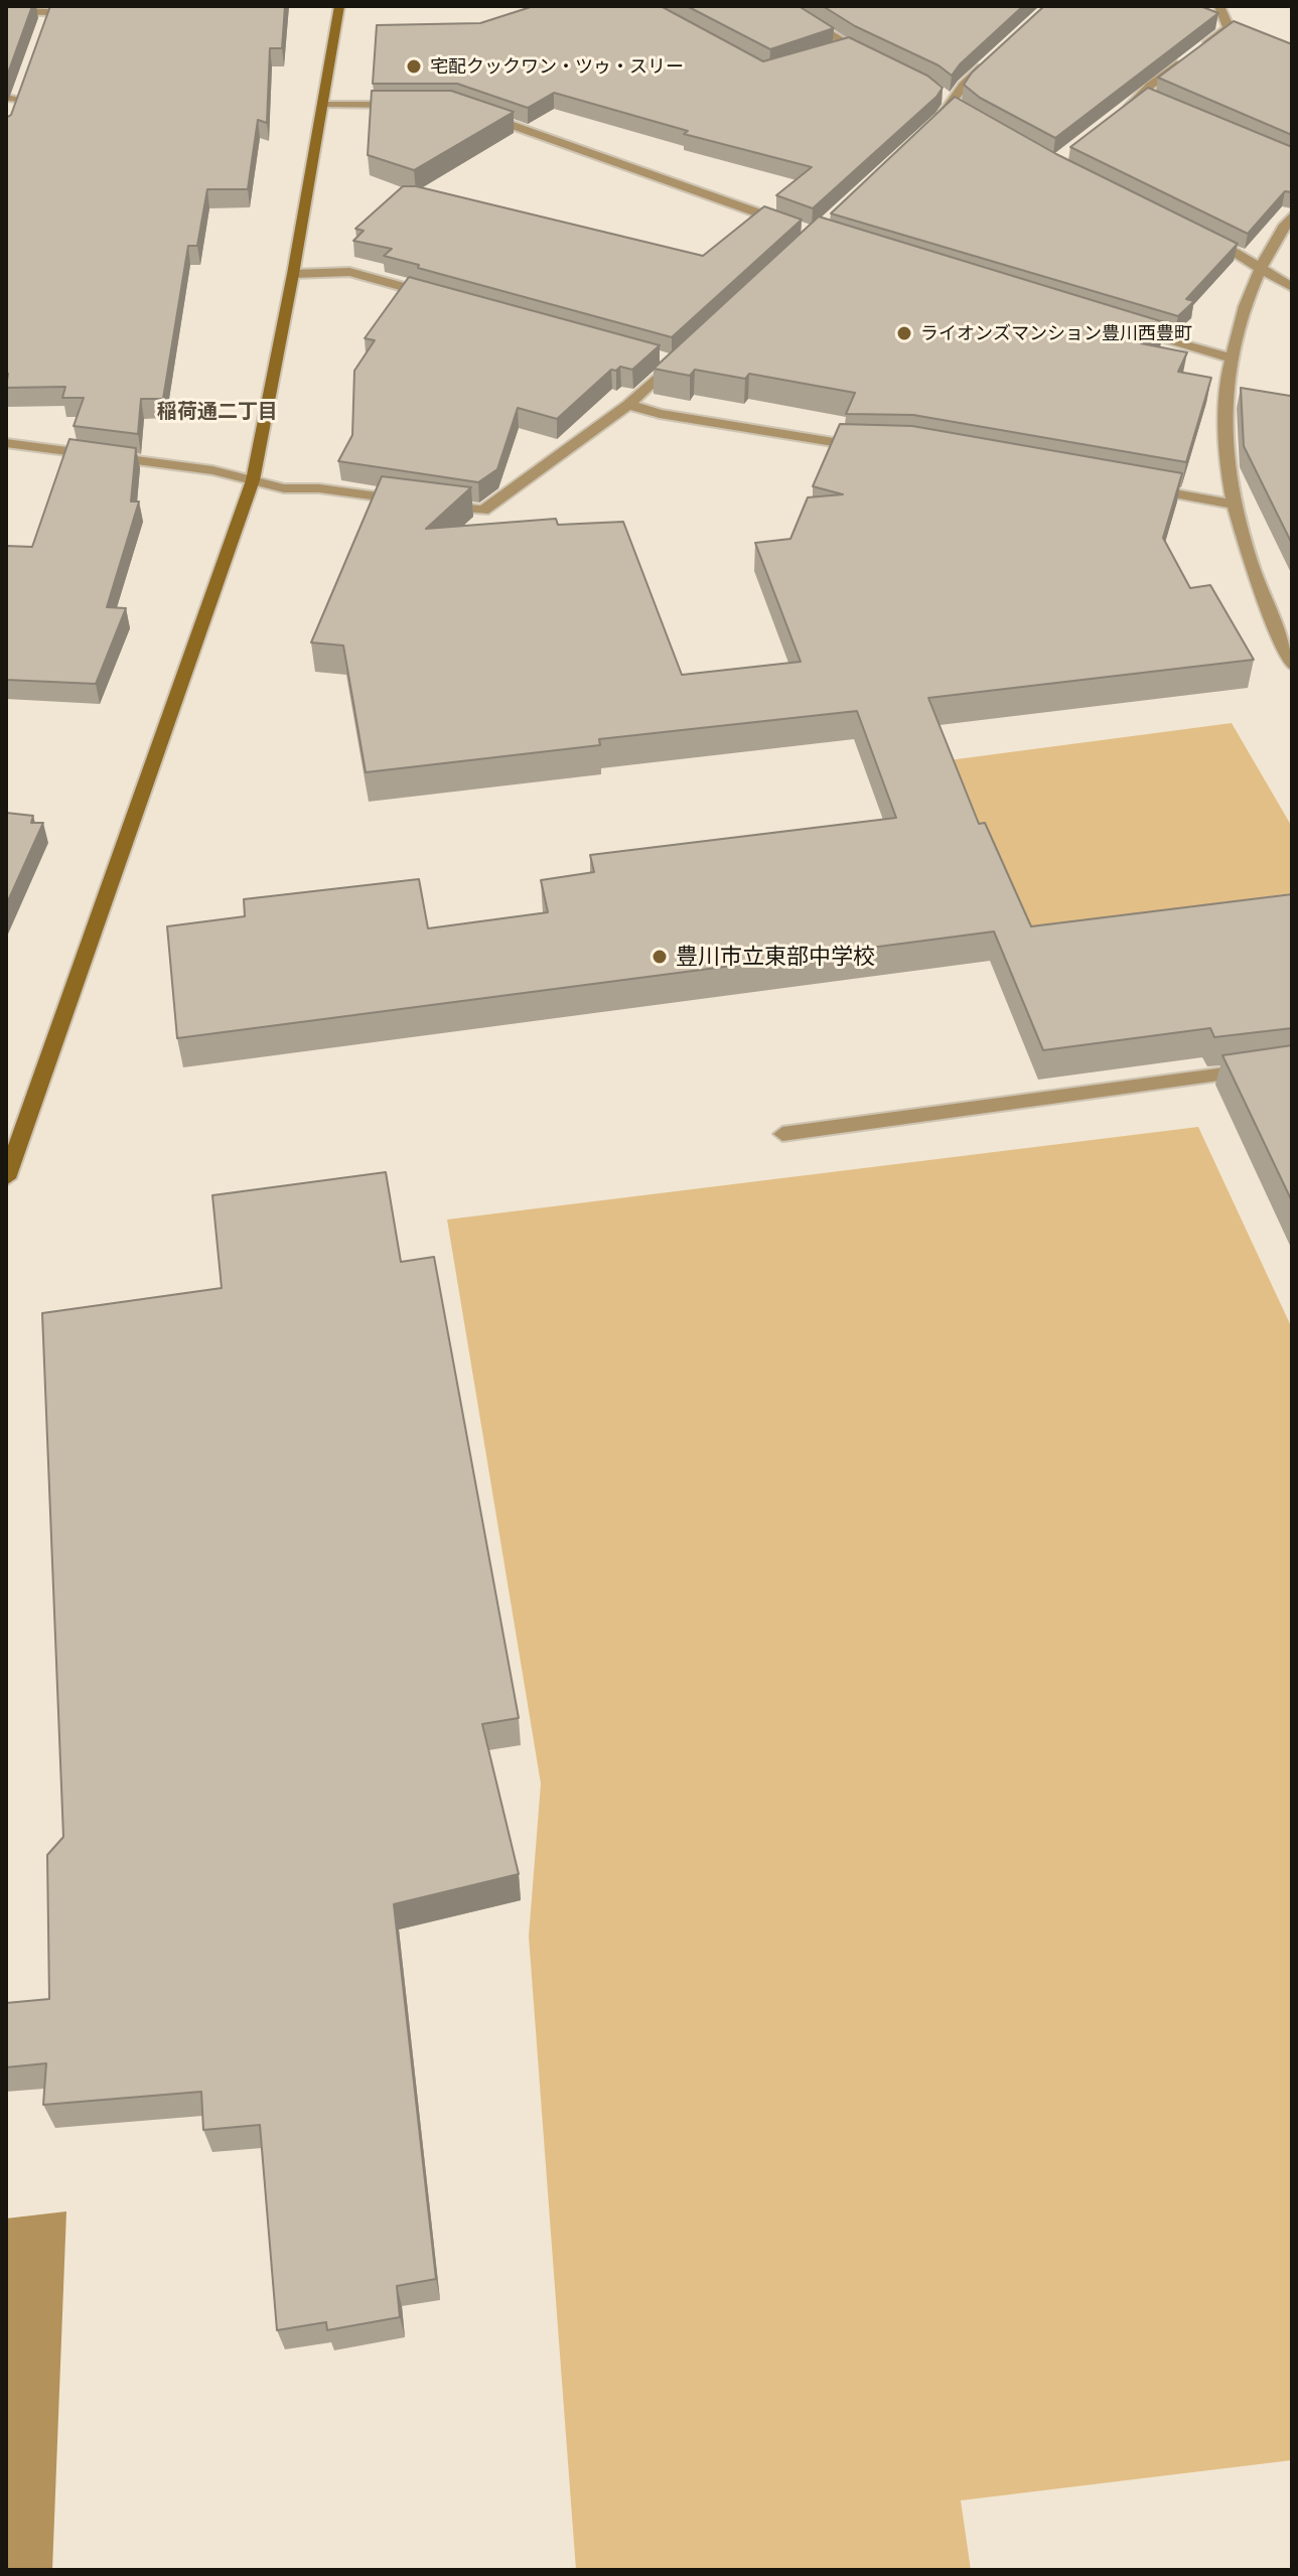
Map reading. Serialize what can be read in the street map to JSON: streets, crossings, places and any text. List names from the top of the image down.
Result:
{
  "districts": ["稲荷通二丁目"],
  "places": ["宅配クックワン・ツゥ・スリー", "ライオンズマンション豊川西豊町", "豊川市立東部中学校"]
}
